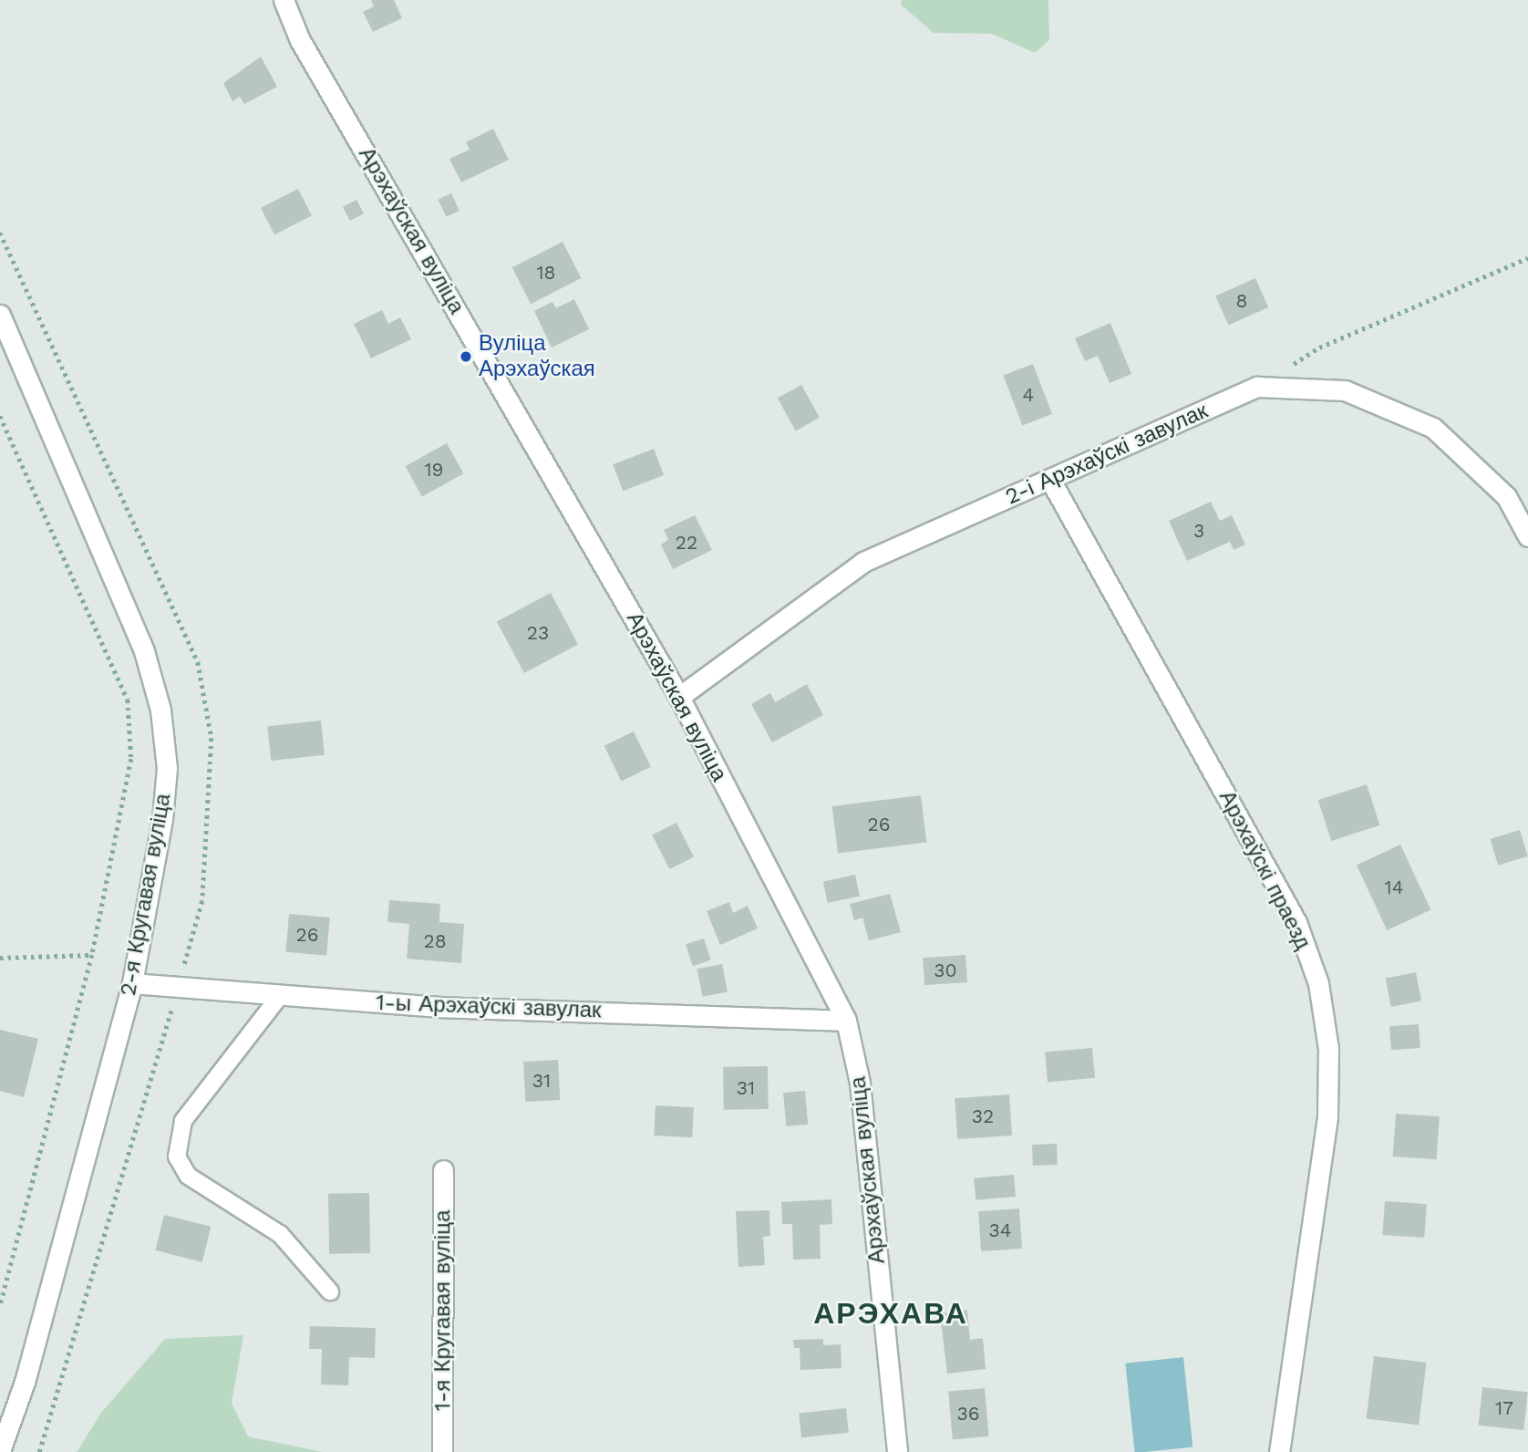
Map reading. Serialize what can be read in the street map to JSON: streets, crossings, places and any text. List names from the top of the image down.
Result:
{
  "streets": {
    "street": [
      "Арэхаўская вуліца",
      "2-і Арэхаўскі завулак",
      "Арэхаўскі праезд",
      "2-я Кругавая вуліца",
      "1-ы Арэхаўскі завулак",
      "1-я Кругавая вуліца"
    ]
  },
  "crossings": [
    ["Арэхаўская вуліца", "2-і Арэхаўскі завулак"],
    ["Арэхаўская вуліца", "1-ы Арэхаўскі завулак"],
    ["2-і Арэхаўскі завулак", "Арэхаўскі праезд"],
    ["2-я Кругавая вуліца", "1-ы Арэхаўскі завулак"]
  ],
  "districts": ["АРЭХАВА"],
  "places": ["Вуліца Арэхаўская"],
  "house_numbers": [
    "18",
    "8",
    "4",
    "19",
    "3",
    "22",
    "23",
    "26",
    "14",
    "26",
    "28",
    "30",
    "31",
    "31",
    "32",
    "34",
    "17",
    "36"
  ]
}
